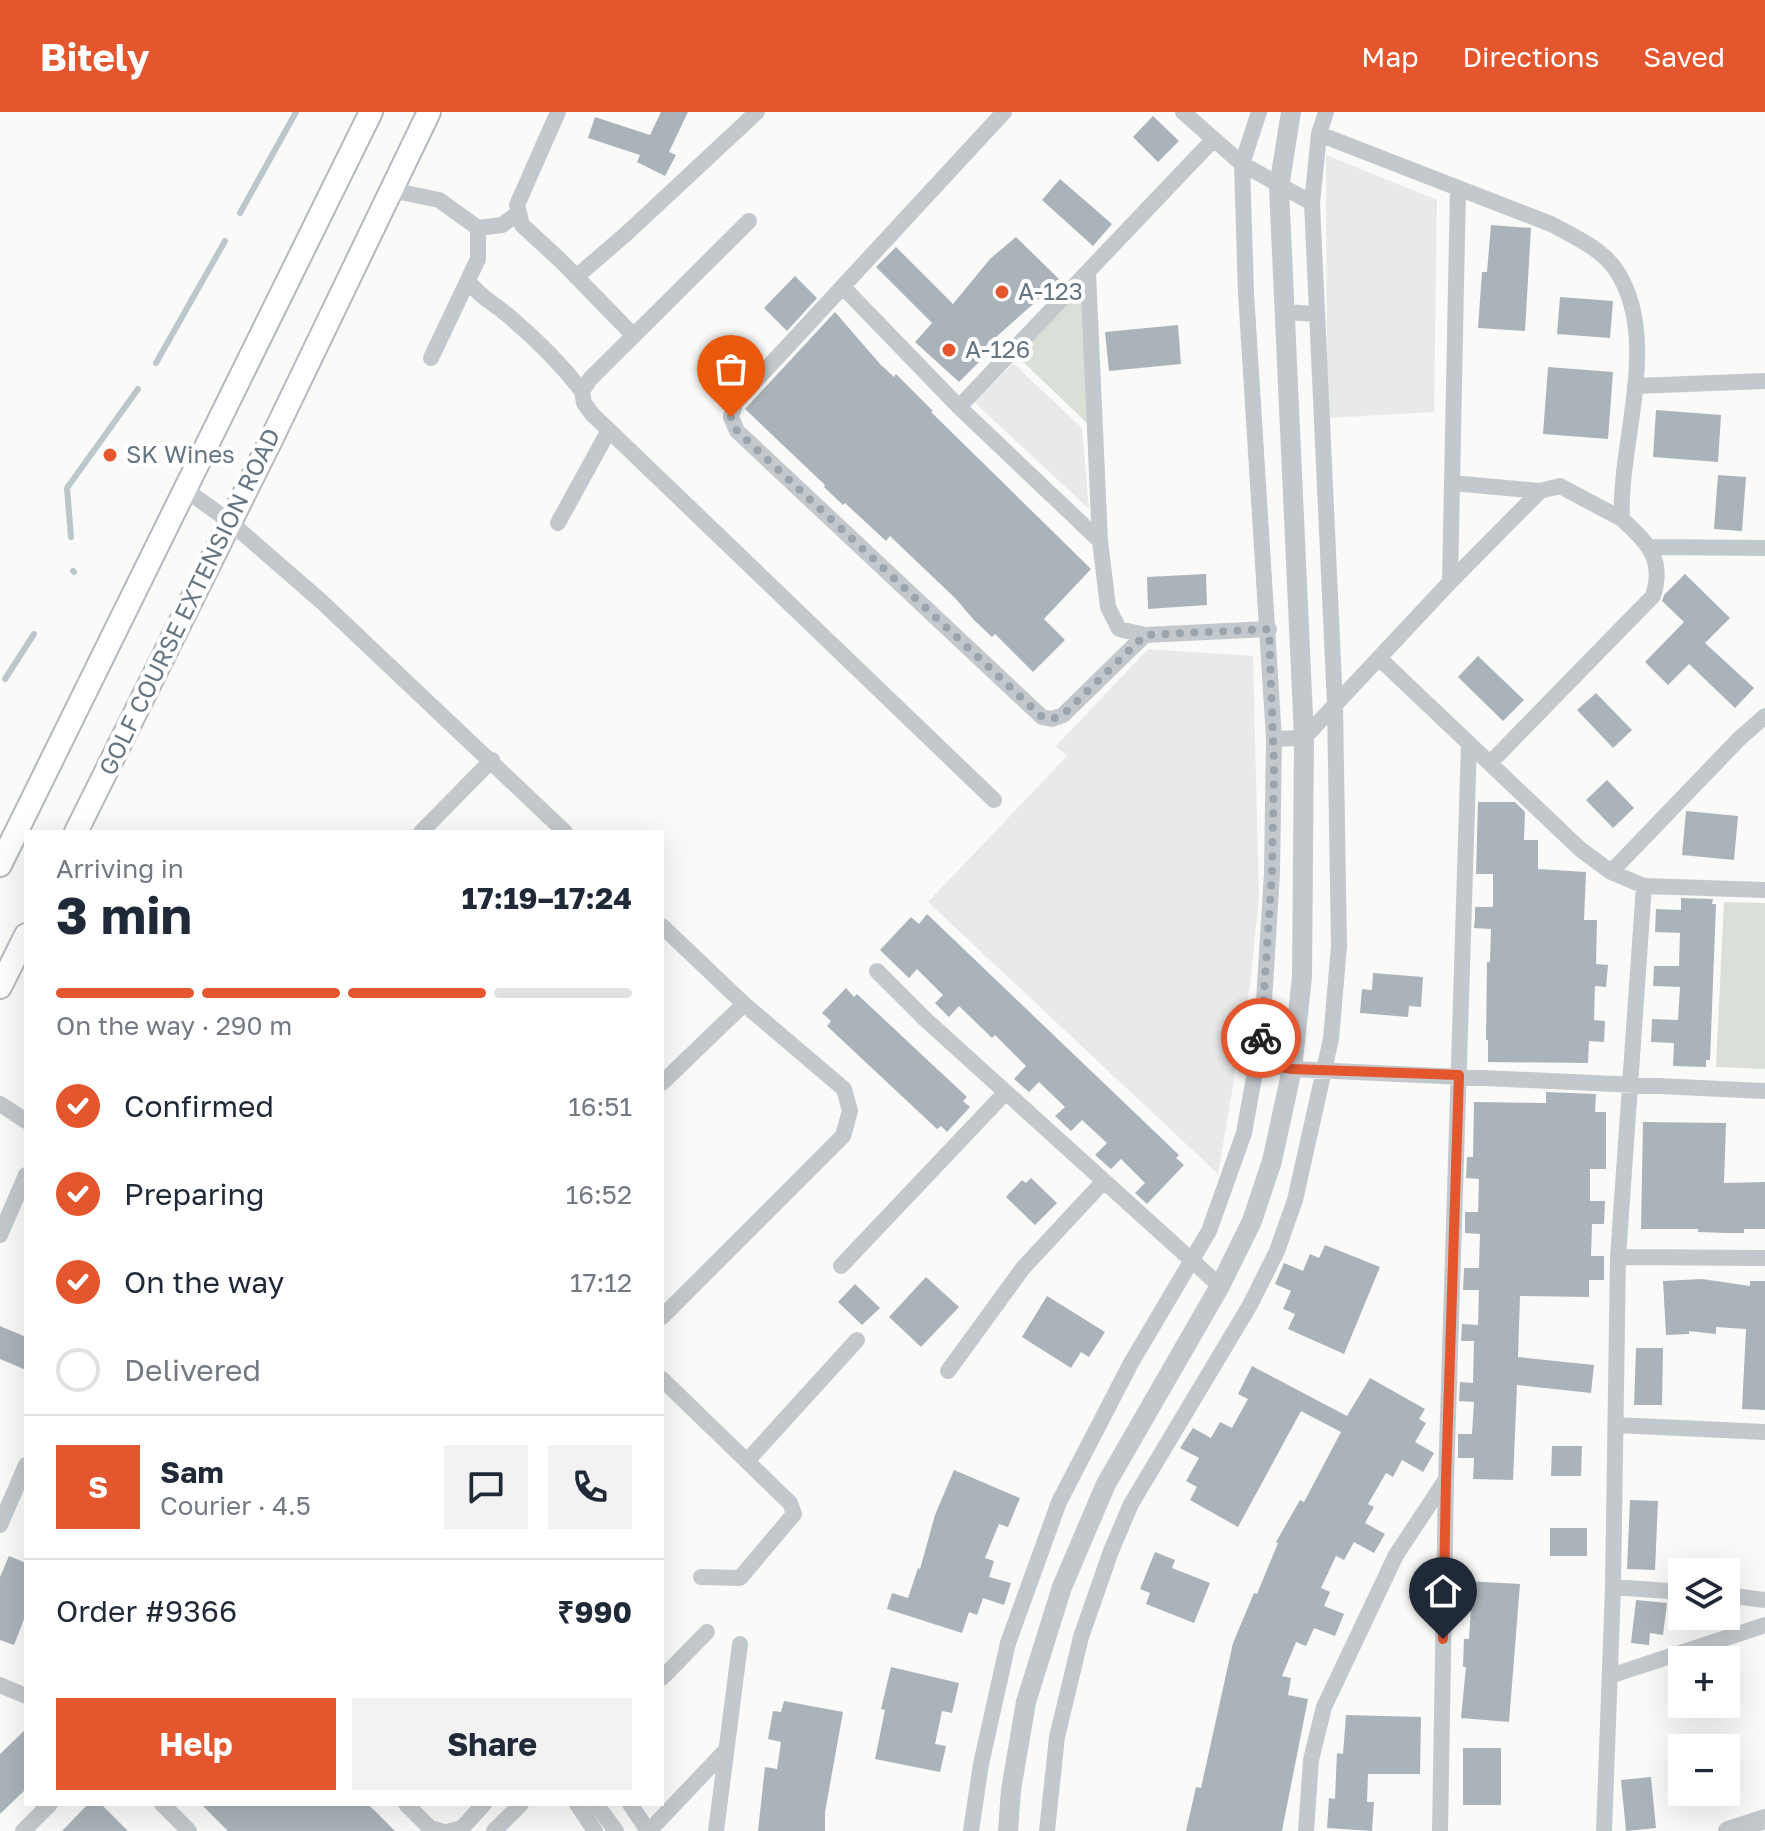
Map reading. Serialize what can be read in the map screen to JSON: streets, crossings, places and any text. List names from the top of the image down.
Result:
{
  "streets": {
    "main road": ["GOLF COURSE EXTENSION ROAD"]
  },
  "places": ["A-123", "A-126", "SK Wines"],
  "page": {
    "header": "Bitely",
    "nav": ["Map", "Directions", "Saved"],
    "heading": ["3 min", "Arriving in", "17:19–17:24"],
    "panel": [
      "Sam",
      "Courier · 4.5",
      "Order #9366",
      "₹990"
    ],
    "bar": "On the way · 290 m",
    "list": [
      ["Confirmed", "16:51"],
      ["Preparing", "16:52"],
      ["On the way", "17:12"],
      "Delivered"
    ],
    "round": "S",
    "map_buttons": ["+", "−"],
    "buttons": ["Help", "Share"]
  }
}
